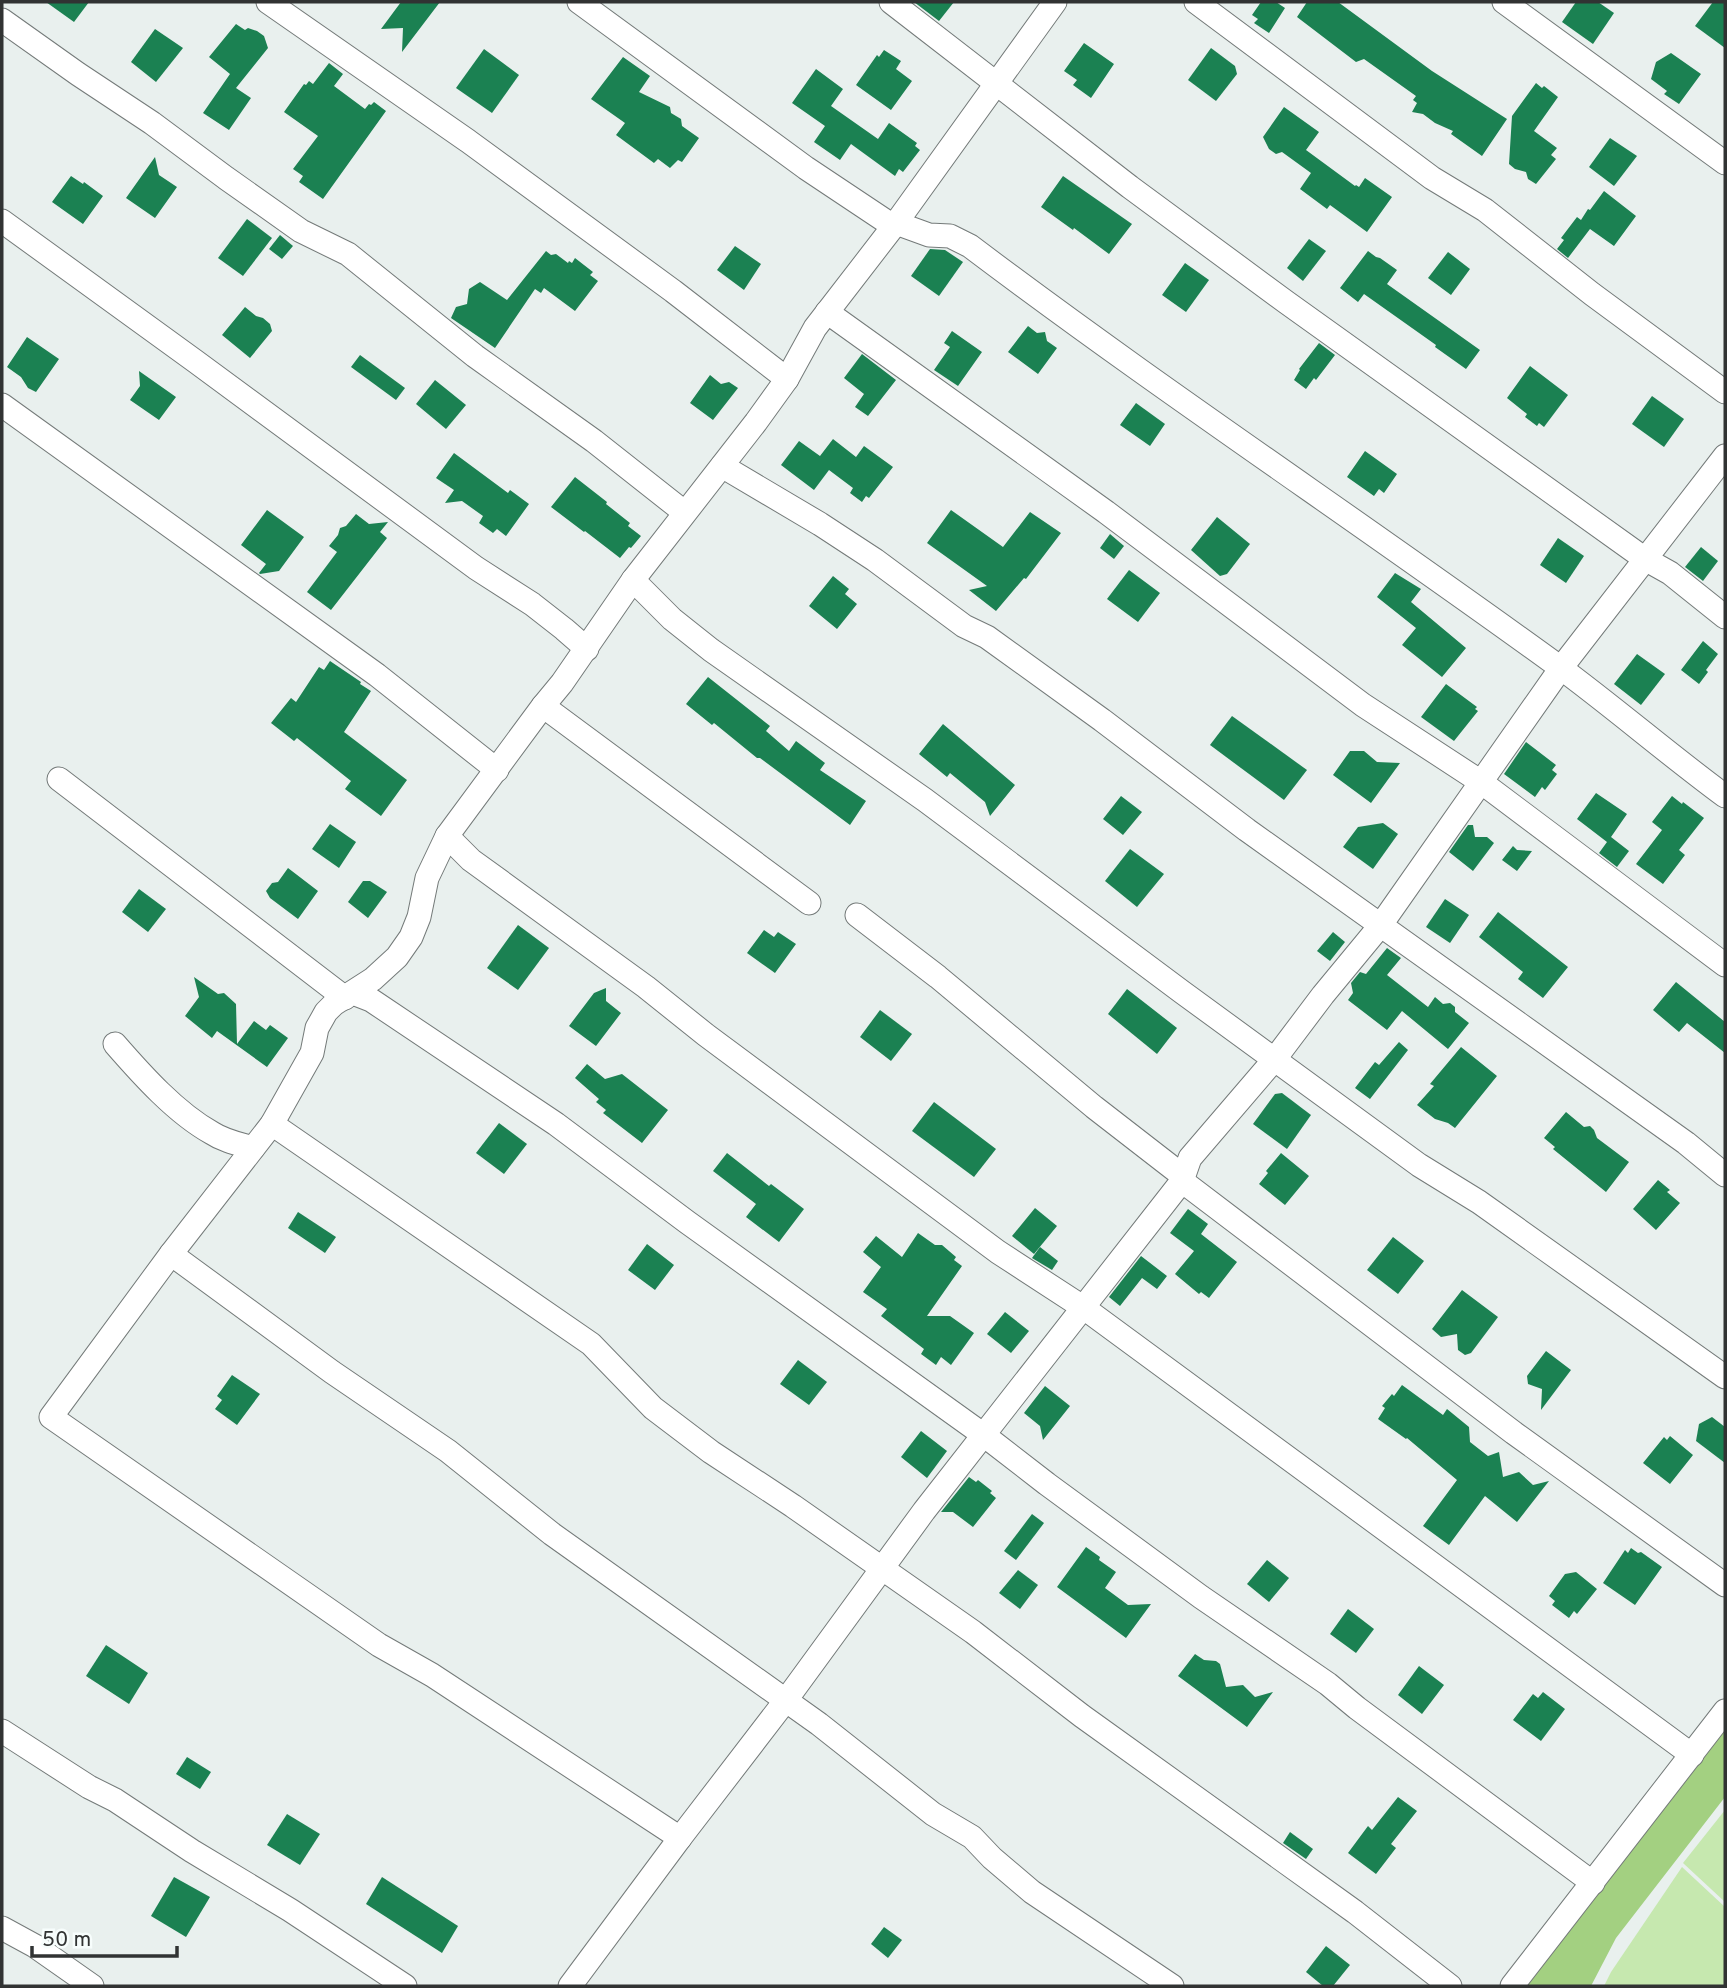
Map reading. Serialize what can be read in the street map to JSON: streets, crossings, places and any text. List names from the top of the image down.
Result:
{
  "scale_bar": "50 m"
}
